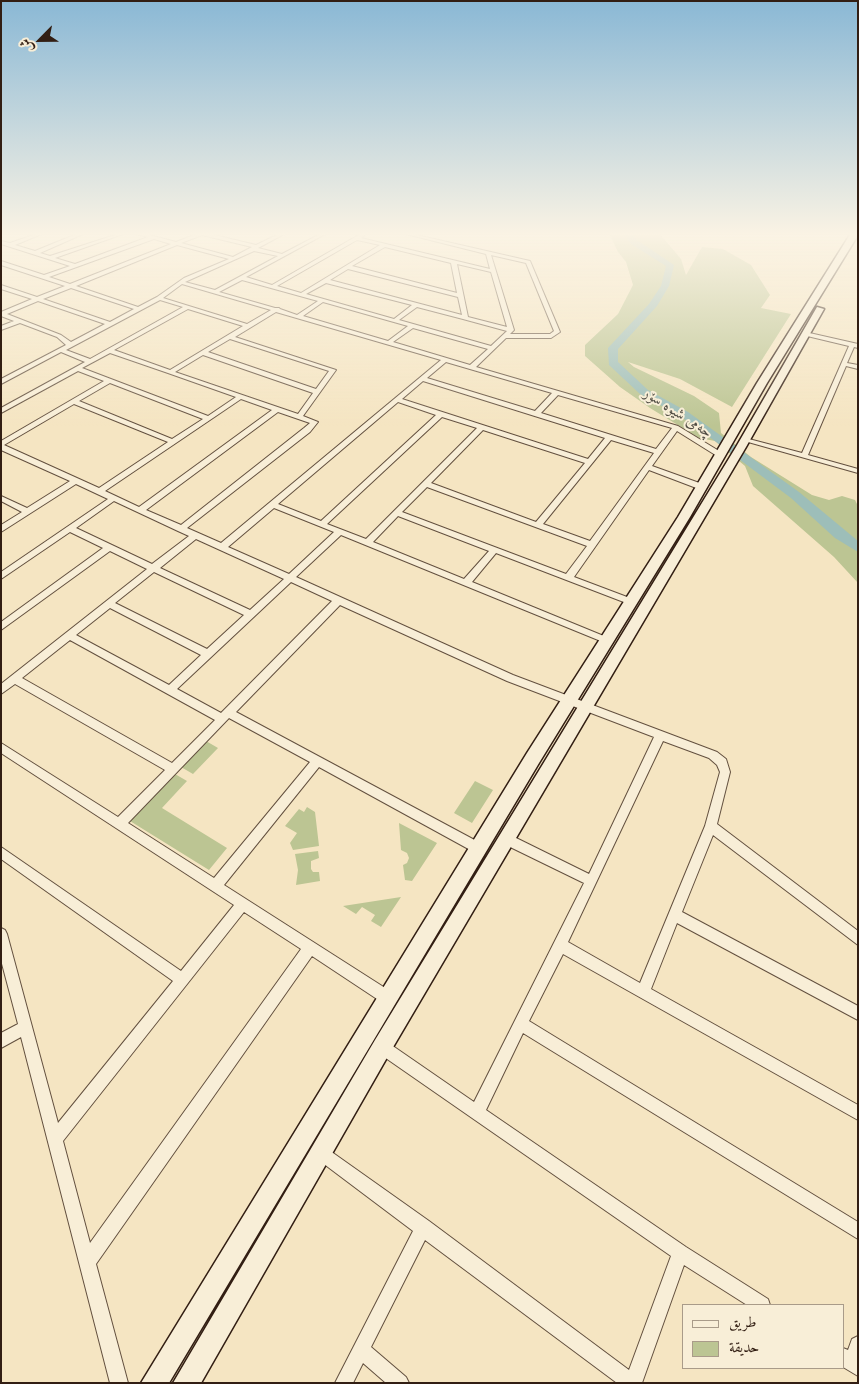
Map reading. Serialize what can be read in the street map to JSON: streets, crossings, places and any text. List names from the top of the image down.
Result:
{
  "water": ["چەمی شیوە سۆر"],
  "legend": ["طريق", "حديقة"],
  "north": "bottom left"
}
